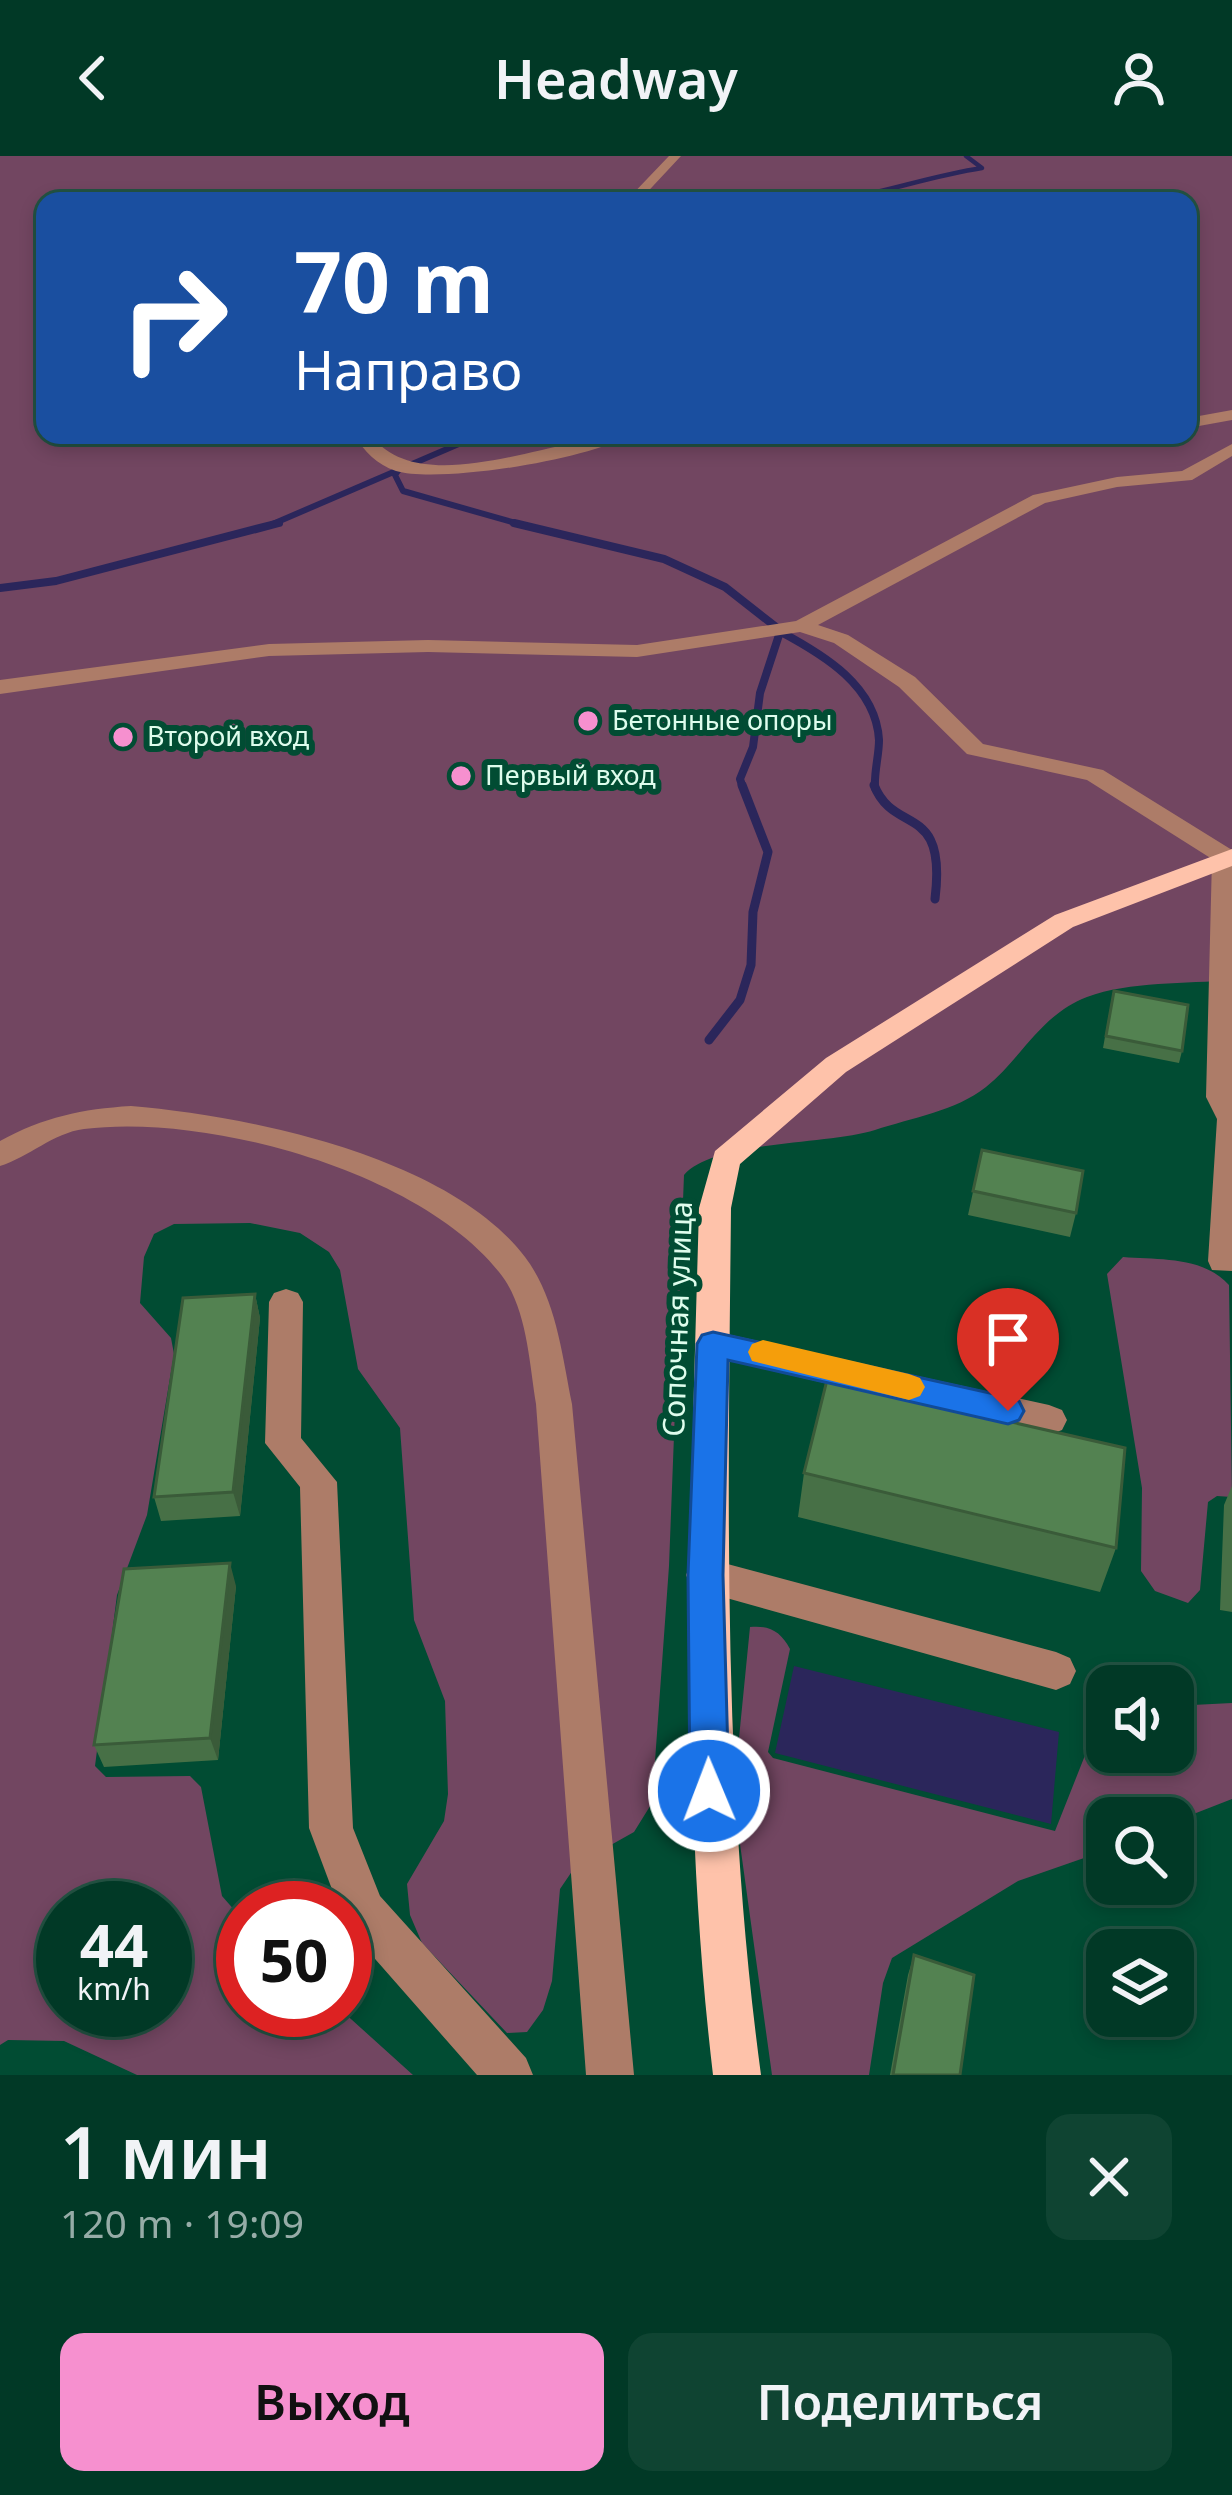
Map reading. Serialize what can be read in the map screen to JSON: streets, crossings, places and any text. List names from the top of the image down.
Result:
{
  "streets": {
    "main road": ["Сопочная улица"]
  },
  "places": ["Бетонные опоры", "Второй вход", "Первый вход"],
  "page": {
    "header": "Headway",
    "turn": ["70 m", "Направо"],
    "speed": "44 km/h",
    "limit": "50",
    "heading": ["1 мин", "120 m · 19:09"],
    "buttons": ["Выход", "Поделиться"]
  }
}
